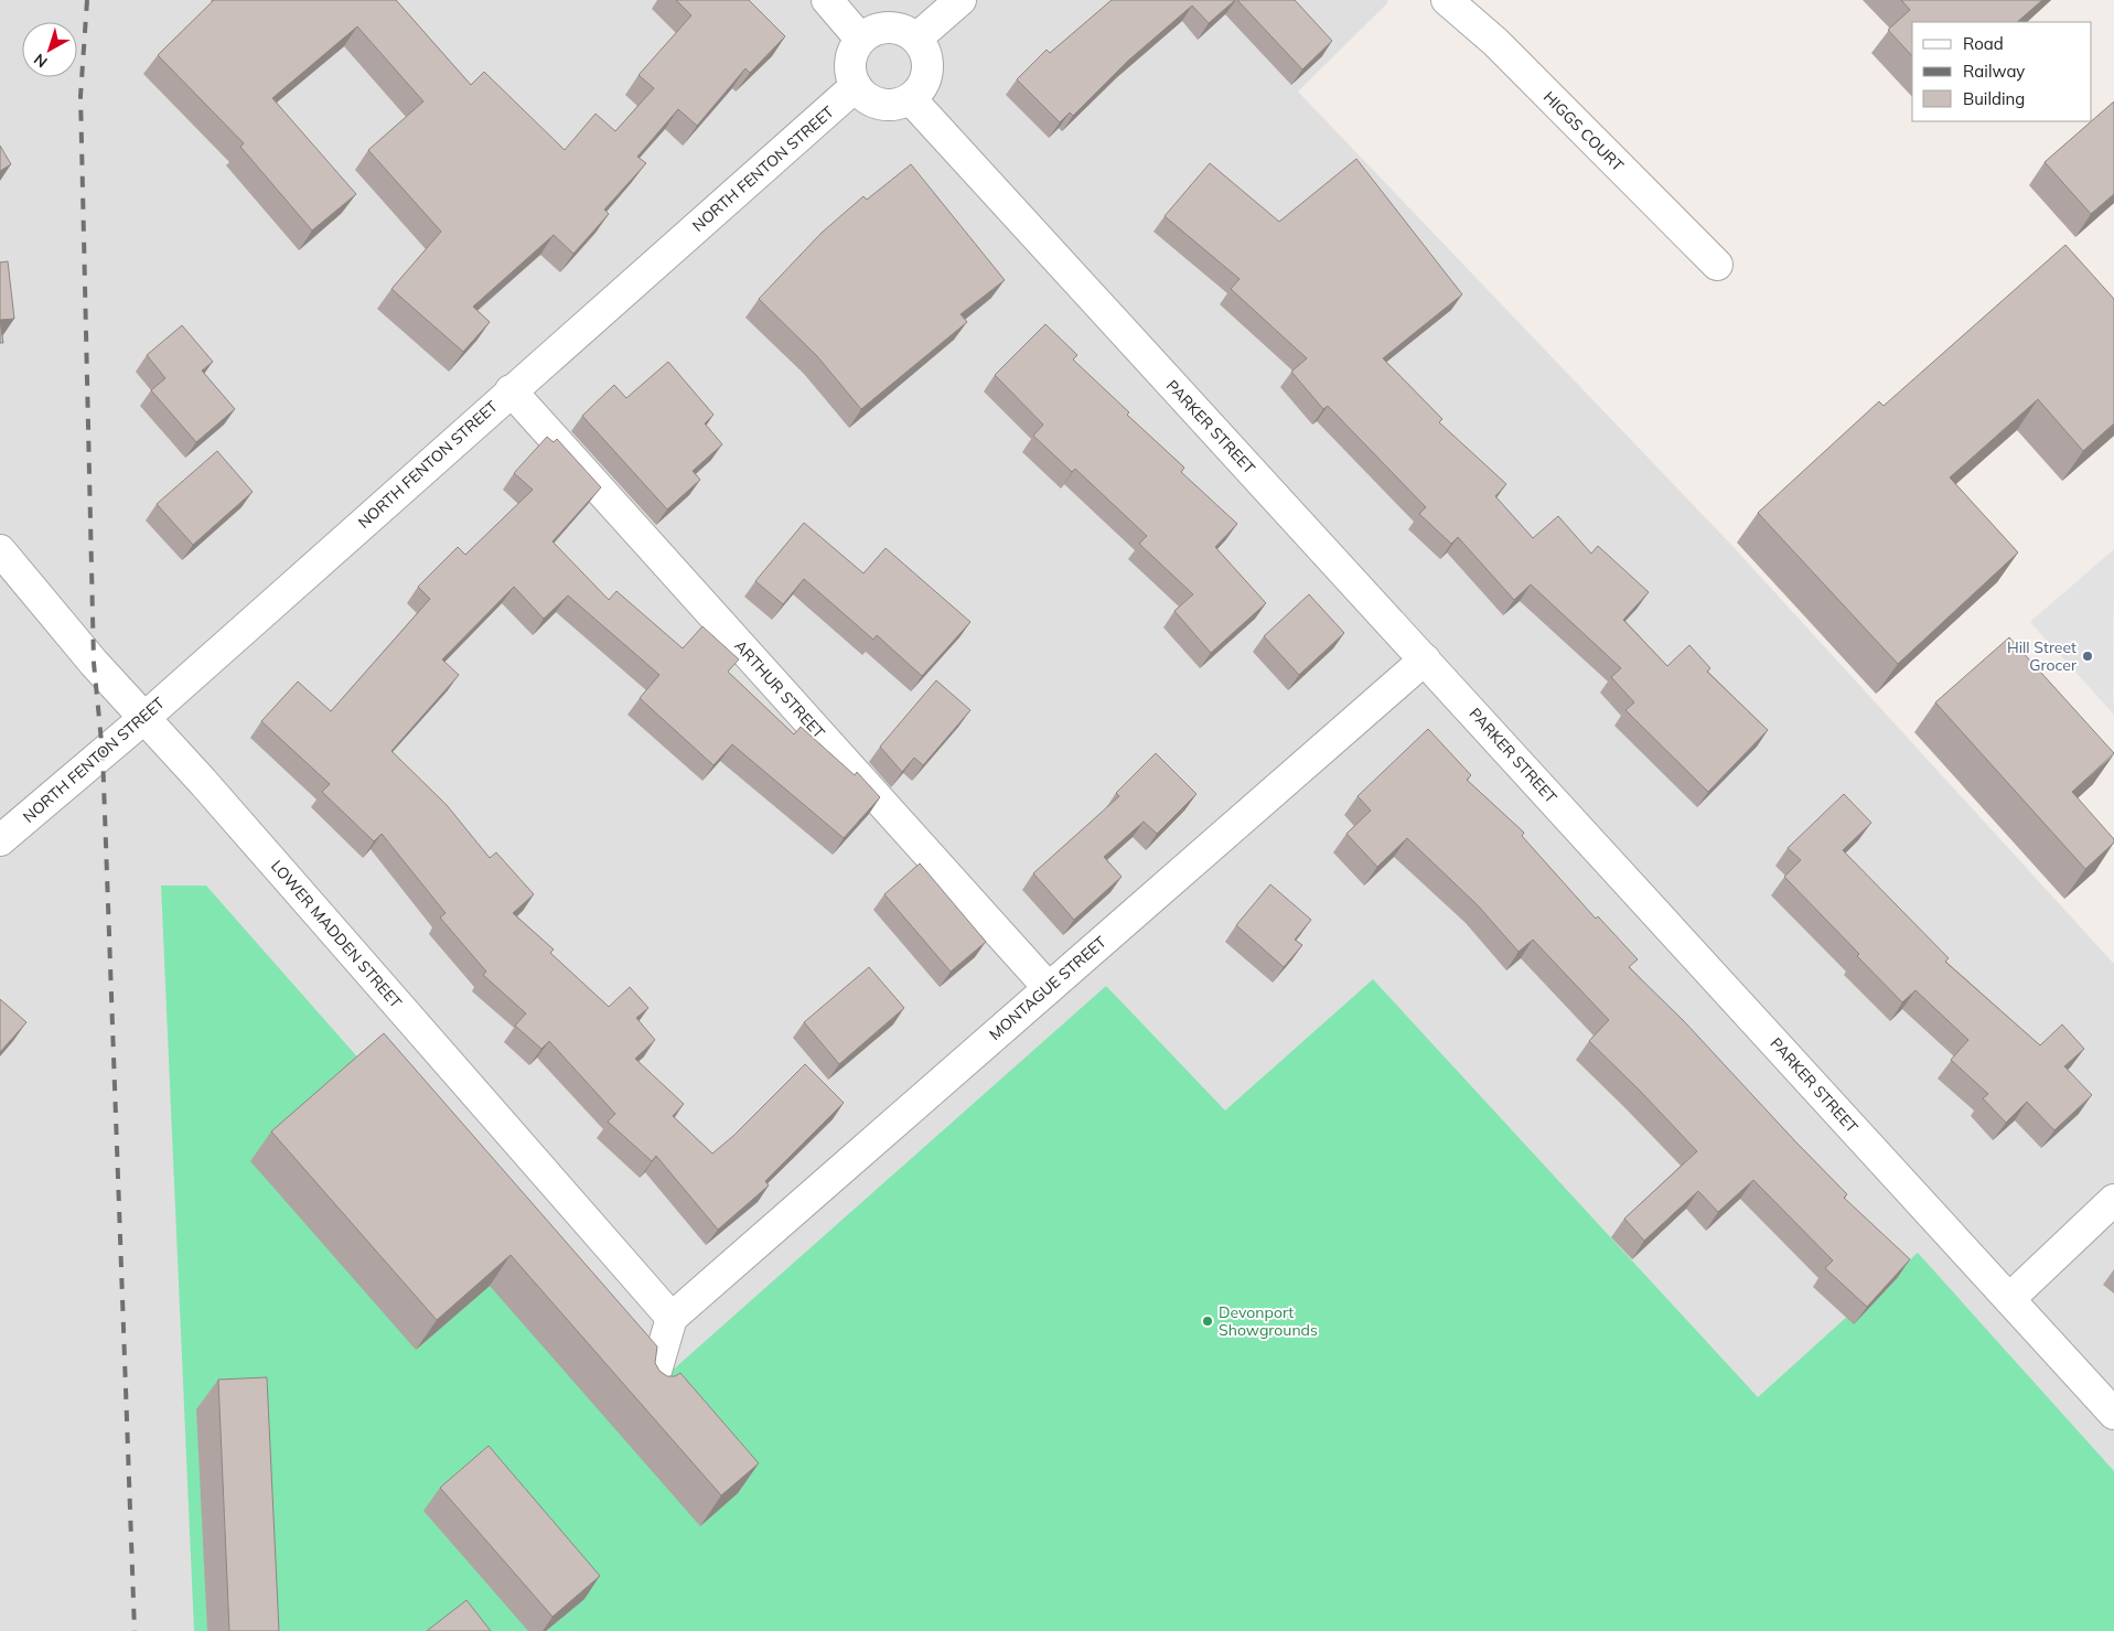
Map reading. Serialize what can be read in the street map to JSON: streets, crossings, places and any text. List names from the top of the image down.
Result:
{
  "streets": {
    "street": [
      "HIGGS COURT",
      "NORTH FENTON STREET",
      "PARKER STREET",
      "ARTHUR STREET",
      "LOWER MADDEN STREET",
      "MONTAGUE STREET"
    ]
  },
  "crossings": [
    ["NORTH FENTON STREET", "PARKER STREET"],
    ["NORTH FENTON STREET", "ARTHUR STREET"],
    ["NORTH FENTON STREET", "LOWER MADDEN STREET"],
    ["PARKER STREET", "MONTAGUE STREET"],
    ["ARTHUR STREET", "MONTAGUE STREET"],
    ["LOWER MADDEN STREET", "MONTAGUE STREET"]
  ],
  "places": ["Hill Street Grocer", "Devonport Showgrounds"],
  "legend": ["Road", "Railway", "Building"],
  "north": "bottom left"
}
